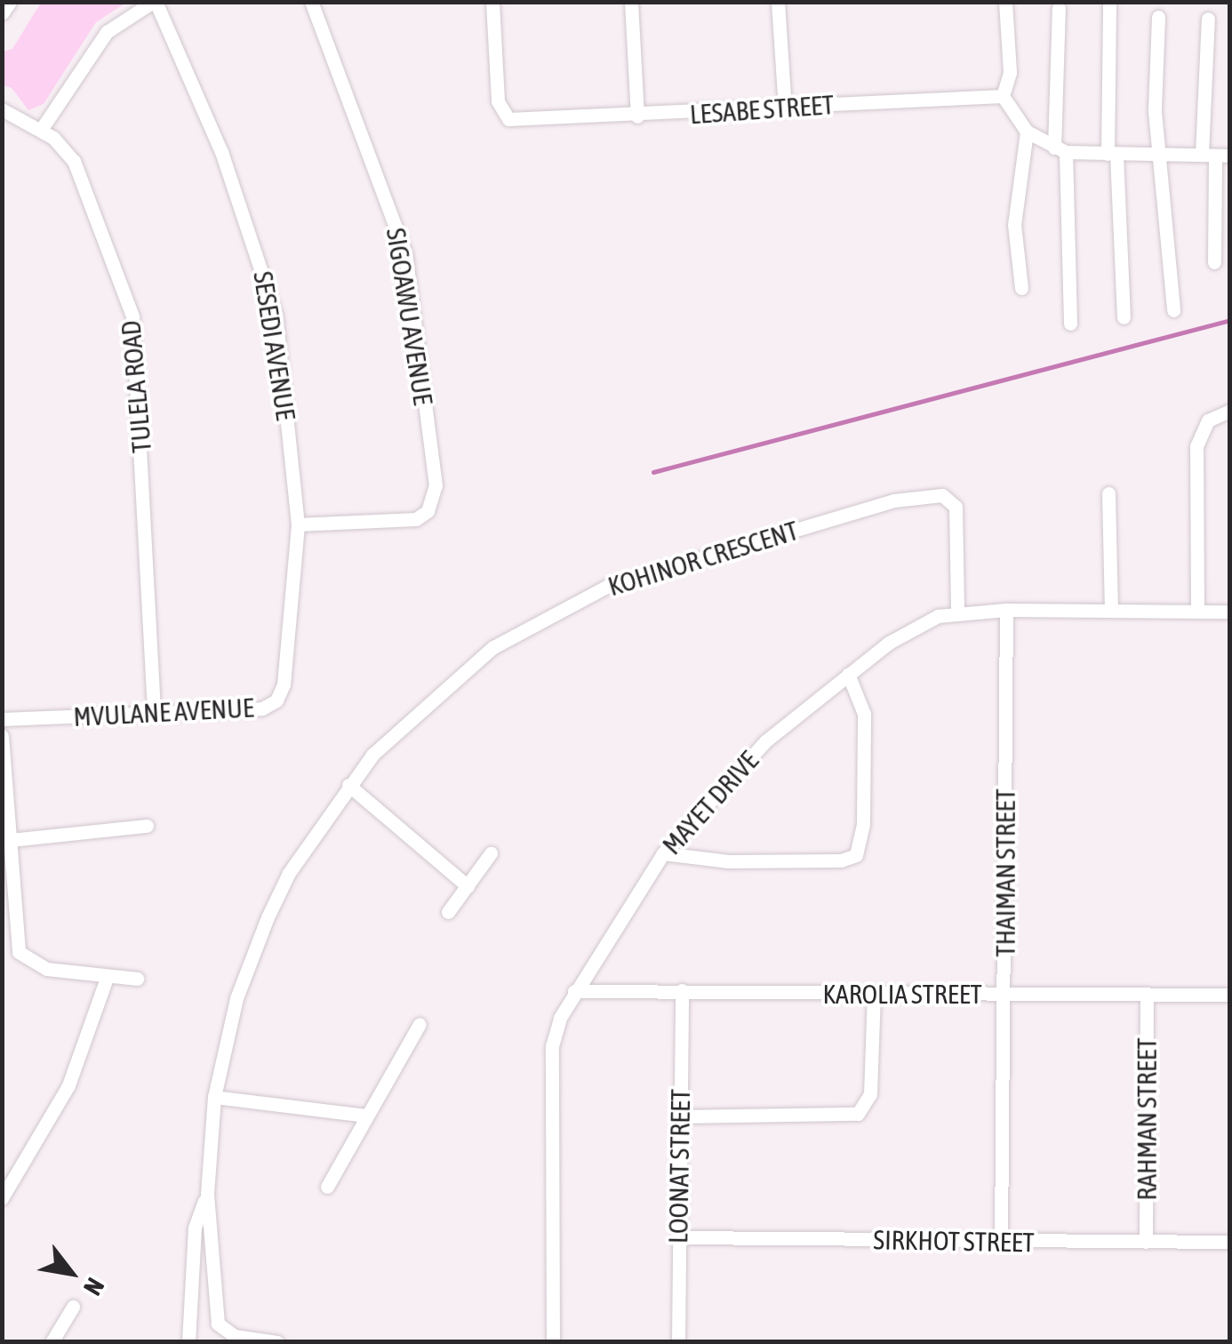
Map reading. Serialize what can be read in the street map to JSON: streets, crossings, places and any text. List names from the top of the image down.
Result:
{
  "streets": {
    "street": [
      "LESABE STREET",
      "SIGOAWU AVENUE",
      "SESEDI AVENUE",
      "TULELA ROAD",
      "KOHINOR CRESCENT",
      "MVULANE AVENUE",
      "MAYET DRIVE",
      "THAIMAN STREET",
      "KAROLIA STREET",
      "RAHMAN STREET",
      "LOONAT STREET",
      "SIRKHOT STREET"
    ]
  },
  "crossings": [
    ["SIGOAWU AVENUE", "SESEDI AVENUE"],
    ["SESEDI AVENUE", "MVULANE AVENUE"],
    ["TULELA ROAD", "MVULANE AVENUE"],
    ["KOHINOR CRESCENT", "MAYET DRIVE"],
    ["MAYET DRIVE", "THAIMAN STREET"],
    ["MAYET DRIVE", "KAROLIA STREET"],
    ["THAIMAN STREET", "KAROLIA STREET"],
    ["THAIMAN STREET", "SIRKHOT STREET"],
    ["KAROLIA STREET", "RAHMAN STREET"],
    ["KAROLIA STREET", "LOONAT STREET"],
    ["RAHMAN STREET", "SIRKHOT STREET"],
    ["LOONAT STREET", "SIRKHOT STREET"]
  ],
  "north": "bottom right"
}
